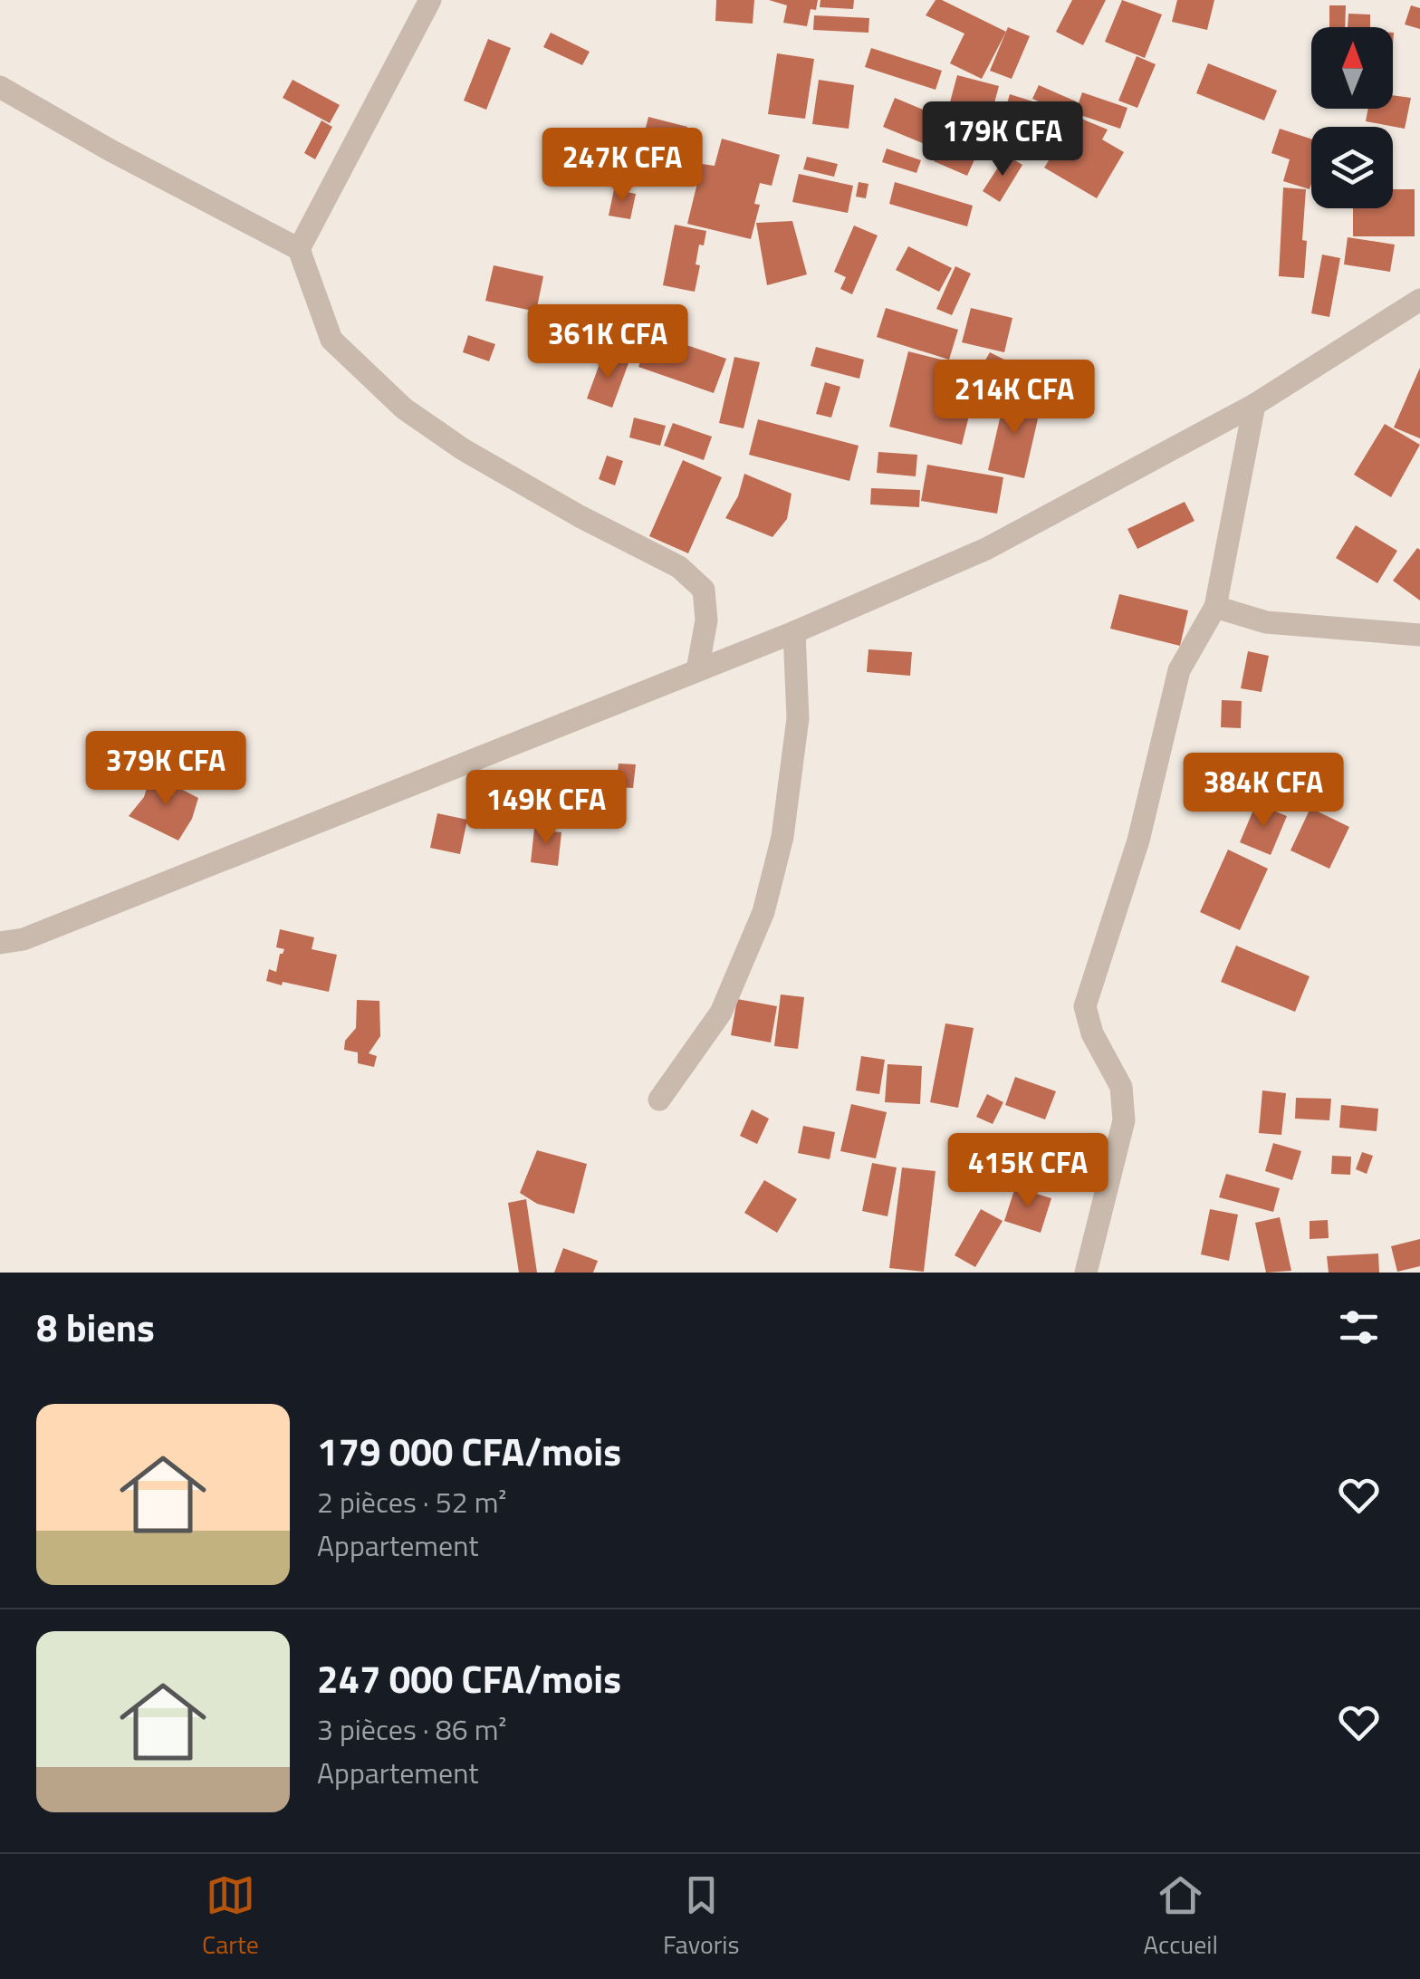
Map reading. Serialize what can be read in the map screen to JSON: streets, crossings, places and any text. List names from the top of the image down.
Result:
{
  "north": "top",
  "page": {
    "price": [
      "179K CFA",
      "247K CFA",
      "361K CFA",
      "214K CFA",
      "379K CFA",
      "384K CFA",
      "149K CFA",
      "415K CFA"
    ],
    "heading": "8 biens",
    "list": [
      {
        "name": "179 000 CFA/mois",
        "note": "2 pièces · 52 m² · Appartement"
      },
      {
        "name": "247 000 CFA/mois",
        "note": "3 pièces · 86 m² · Appartement"
      }
    ],
    "tabs": ["Carte", "Favoris", "Accueil"]
  }
}
